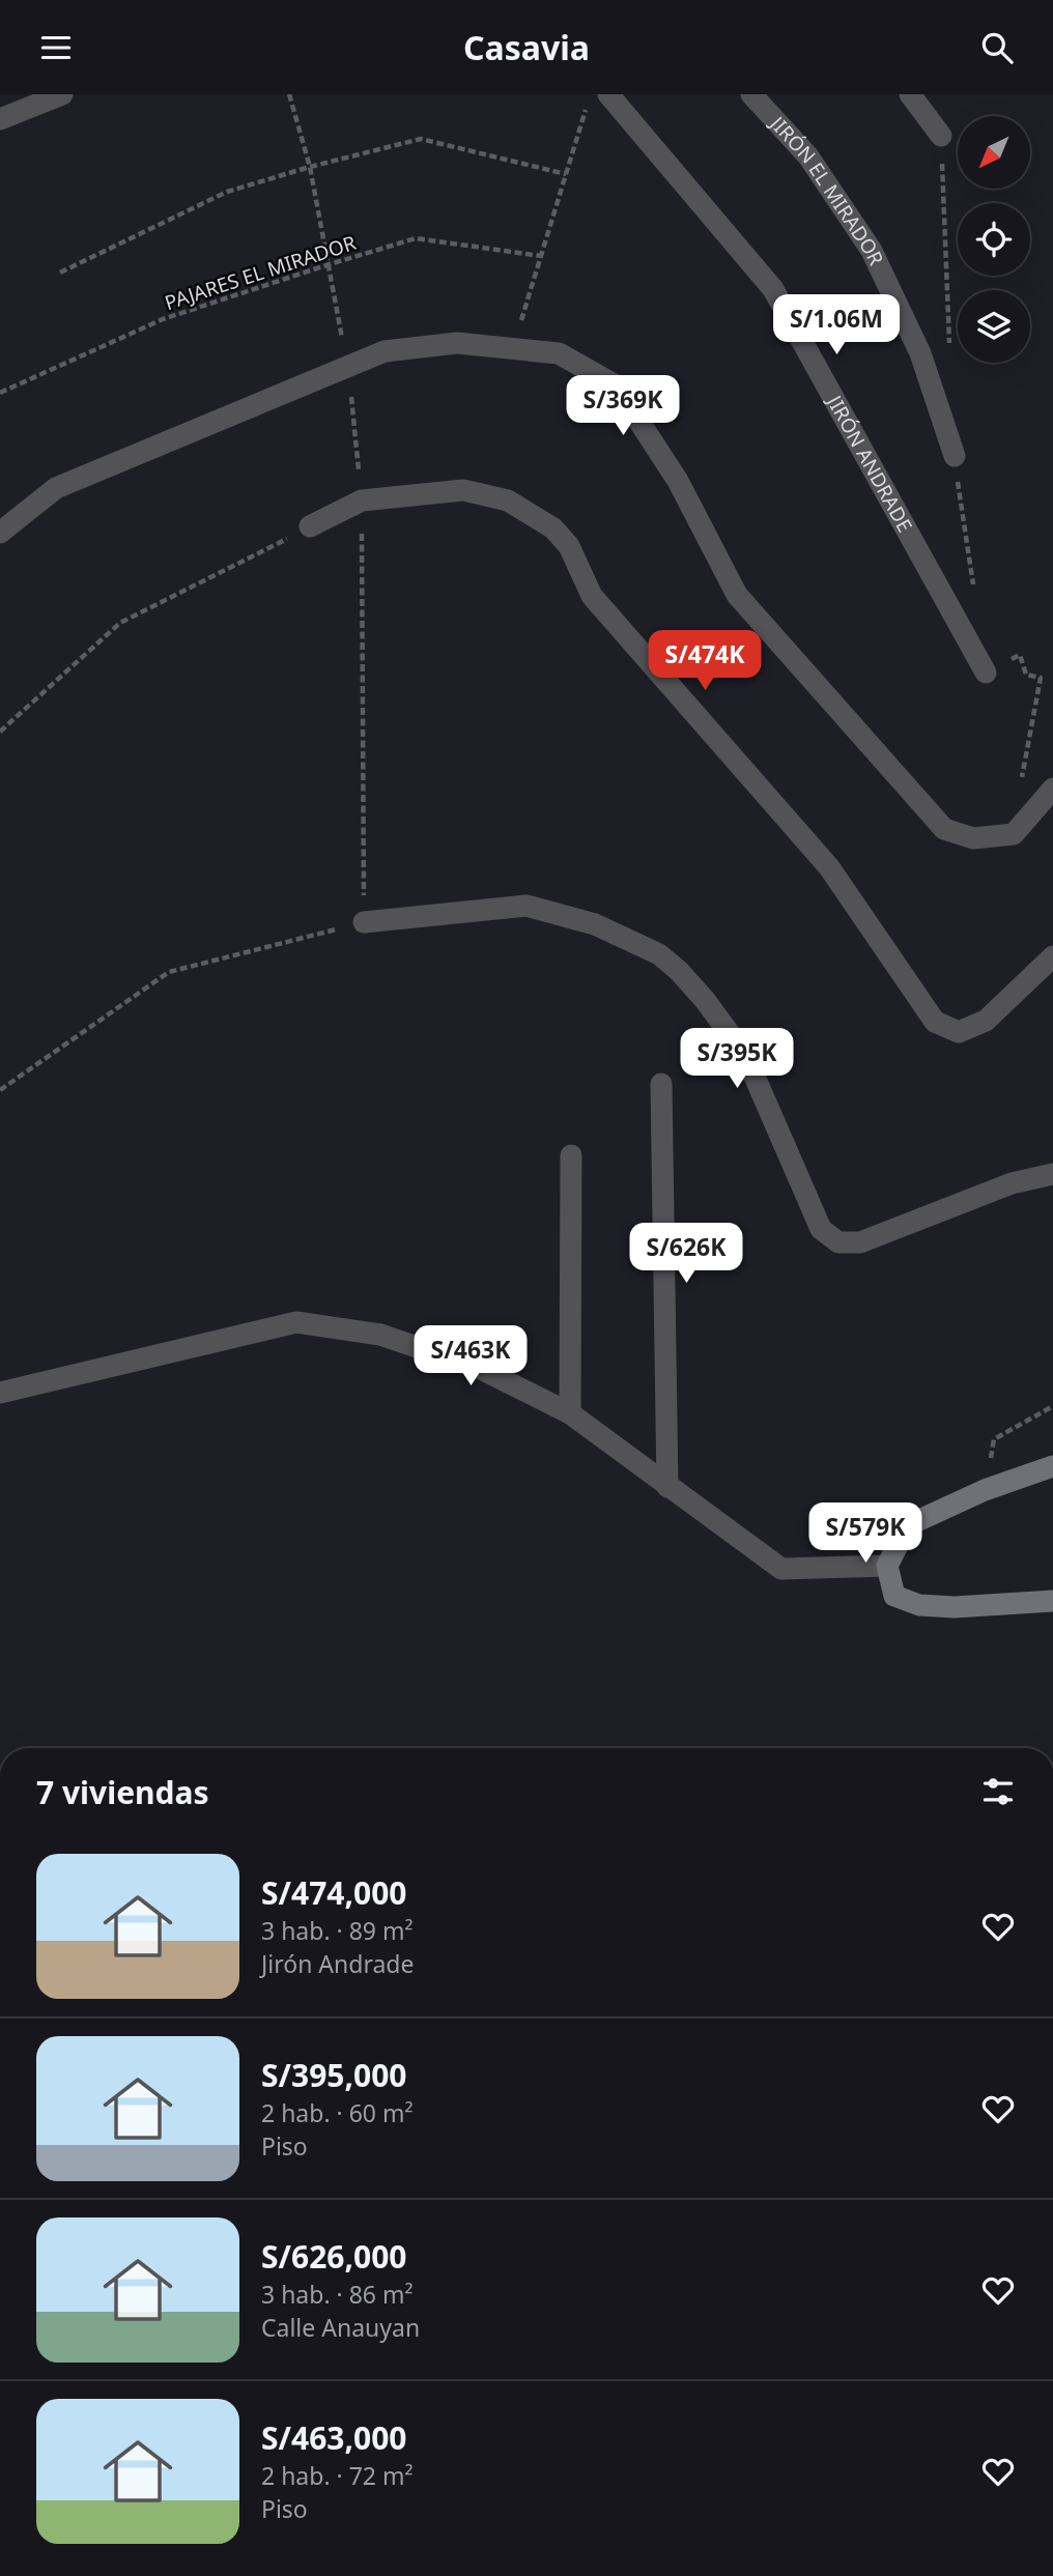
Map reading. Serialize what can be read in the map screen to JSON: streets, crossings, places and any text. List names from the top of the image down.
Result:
{
  "streets": {
    "street": ["JIRÓN EL MIRADOR", "JIRÓN ANDRADE"],
    "path": ["PAJARES EL MIRADOR"]
  },
  "north": "bottom left",
  "page": {
    "header": "Casavia",
    "price": [
      "S/1.06M",
      "S/369K",
      "S/474K",
      "S/395K",
      "S/626K",
      "S/463K",
      "S/579K"
    ],
    "heading": "7 viviendas",
    "list": [
      {
        "name": "S/474,000",
        "note": "3 hab. · 89 m² · Jirón Andrade"
      },
      {
        "name": "S/395,000",
        "note": "2 hab. · 60 m² · Piso"
      },
      {
        "name": "S/626,000",
        "note": "3 hab. · 86 m² · Calle Anauyan"
      },
      {
        "name": "S/463,000",
        "note": "2 hab. · 72 m² · Piso"
      }
    ]
  }
}
